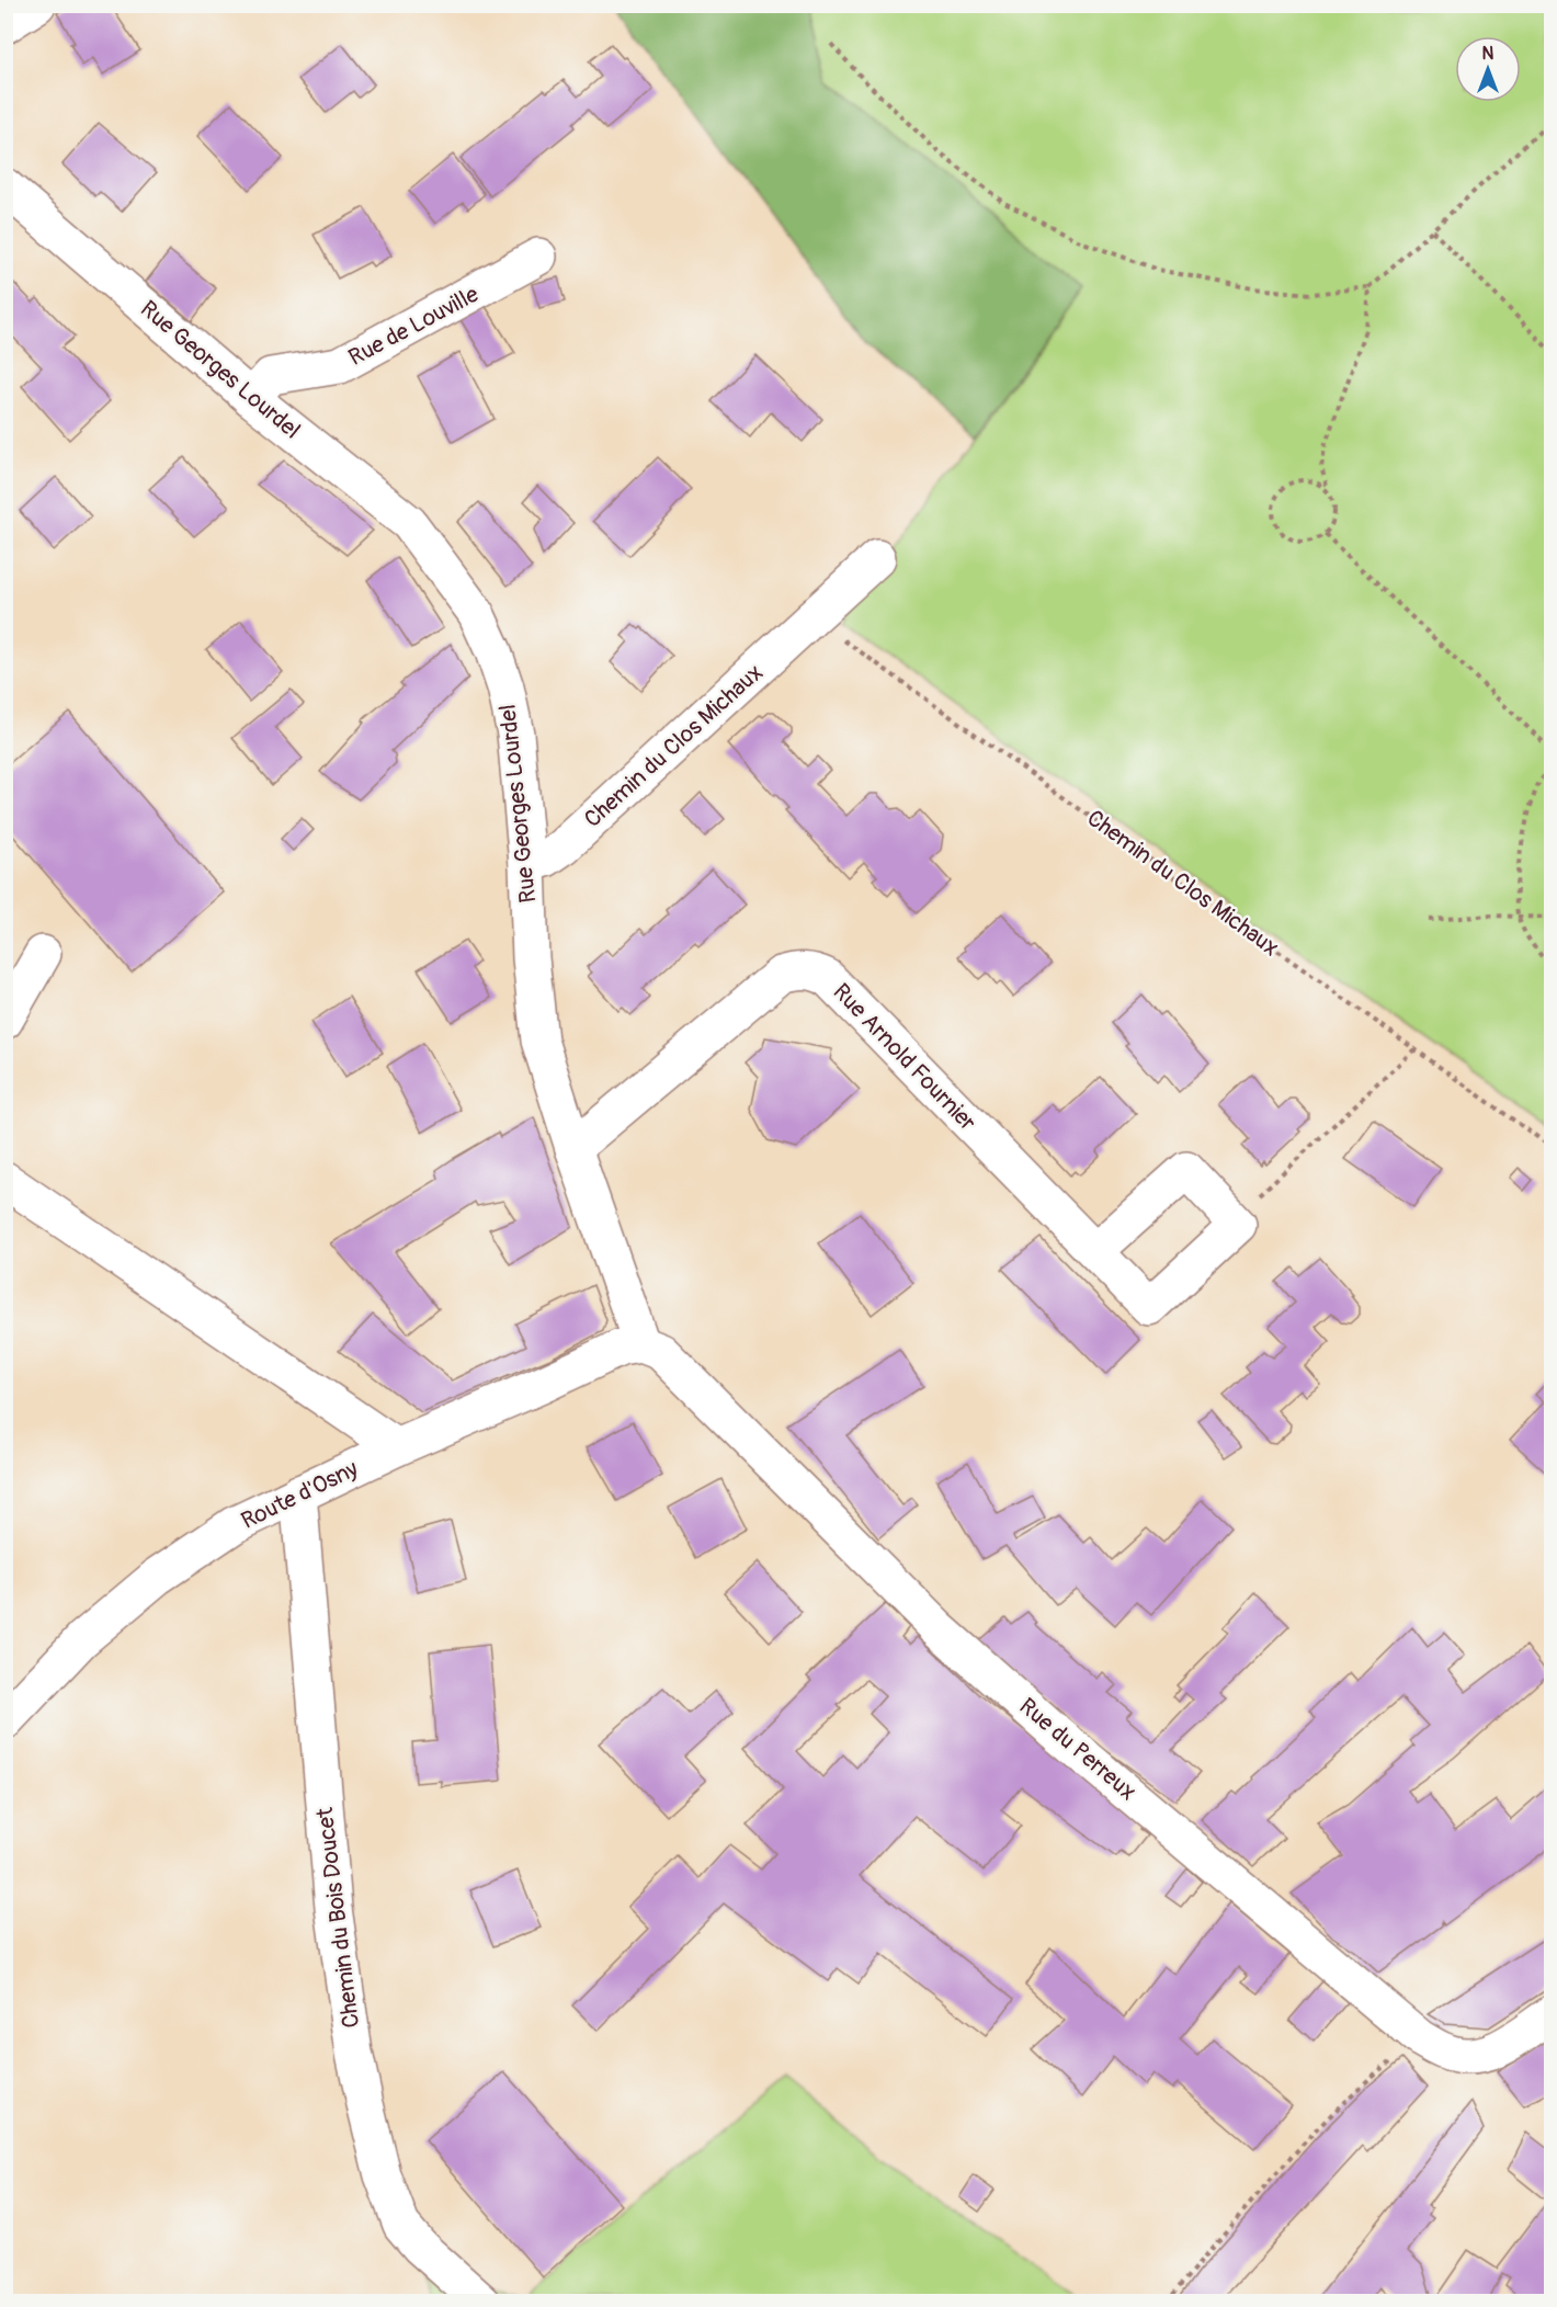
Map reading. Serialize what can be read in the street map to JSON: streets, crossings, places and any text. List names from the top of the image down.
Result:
{
  "streets": {
    "street": [
      "Rue de Louville",
      "Rue Georges Lourdel",
      "Chemin du Clos Michaux",
      "Rue Arnold Fournier",
      "Route d'Osny",
      "Rue du Perreux",
      "Chemin du Bois Doucet"
    ]
  },
  "crossings": [
    ["Rue de Louville", "Rue Georges Lourdel"],
    ["Rue Georges Lourdel", "Chemin du Clos Michaux"],
    ["Rue Georges Lourdel", "Rue Arnold Fournier"],
    ["Rue Georges Lourdel", "Route d'Osny"],
    ["Rue Georges Lourdel", "Rue du Perreux"],
    ["Route d'Osny", "Rue du Perreux"],
    ["Route d'Osny", "Chemin du Bois Doucet"]
  ],
  "north": "top"
}
